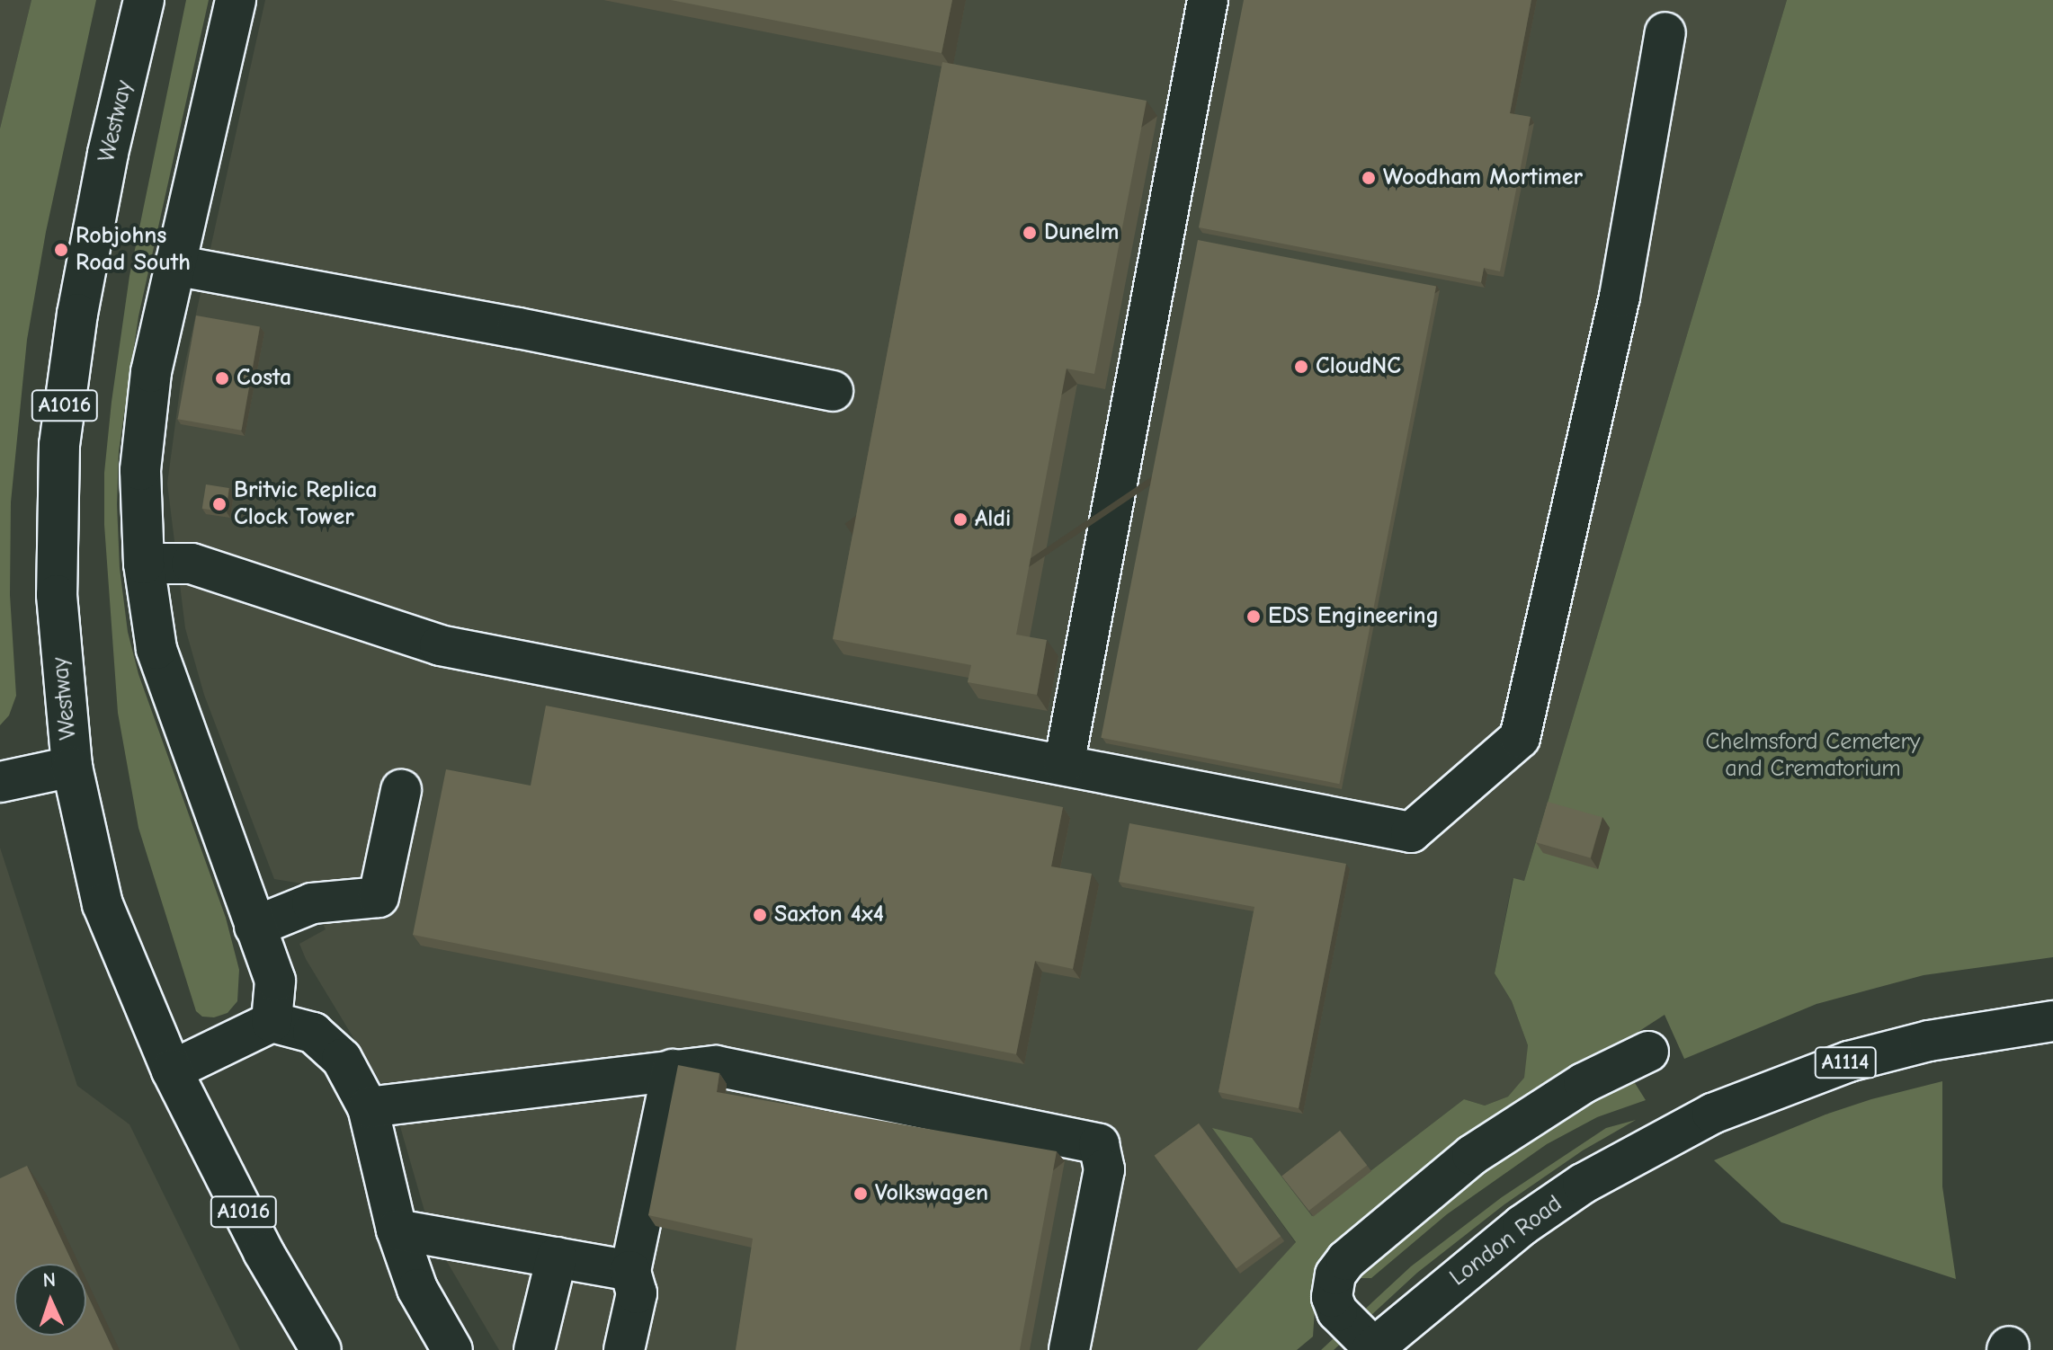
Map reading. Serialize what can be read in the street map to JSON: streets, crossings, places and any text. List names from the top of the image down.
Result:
{
  "streets": {
    "main road": [
      "Westway",
      "A1016",
      "A1114",
      "London Road"
    ]
  },
  "parks": ["Chelmsford Cemetery and Crematorium"],
  "places": [
    "Woodham Mortimer",
    "Dunelm",
    "Robjohns Road South",
    "CloudNC",
    "Costa",
    "Britvic Replica Clock Tower",
    "Aldi",
    "EDS Engineering",
    "Saxton 4x4",
    "Volkswagen"
  ],
  "north": "top"
}
